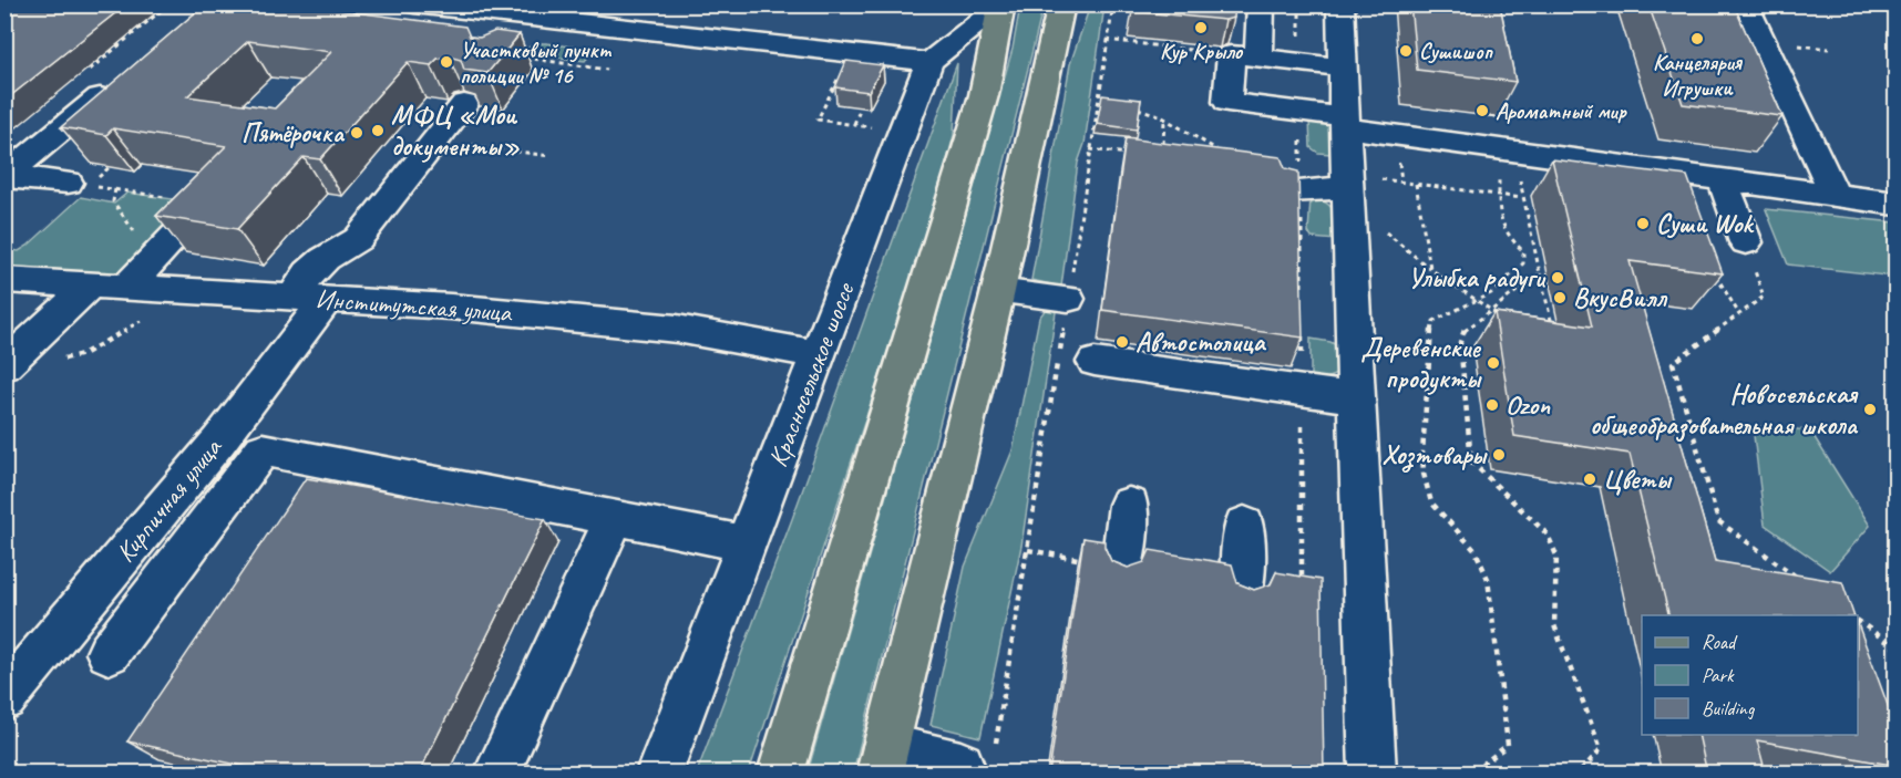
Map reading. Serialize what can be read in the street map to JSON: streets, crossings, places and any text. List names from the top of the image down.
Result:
{
  "streets": {
    "street": ["Институтская улица", "Красносельское шоссе", "Кирпичная улица"]
  },
  "crossings": [
    ["Институтская улица", "Красносельское шоссе"],
    ["Институтская улица", "Кирпичная улица"]
  ],
  "places": [
    "Кур Крыло",
    "Канцелярия Игрушки",
    "Сушишоп",
    "Участковый пункт полиции № 16",
    "Ароматный мир",
    "МФЦ «Мои документы»",
    "Пятёрочка",
    "Суши Wok",
    "Улыбка радуги",
    "ВкусВилл",
    "Автостолица",
    "Деревенские продукты",
    "Ozon",
    "Новосельская общеобразовательная школа",
    "Хозтовары",
    "Цветы"
  ],
  "legend": ["Road", "Park", "Building"]
}
